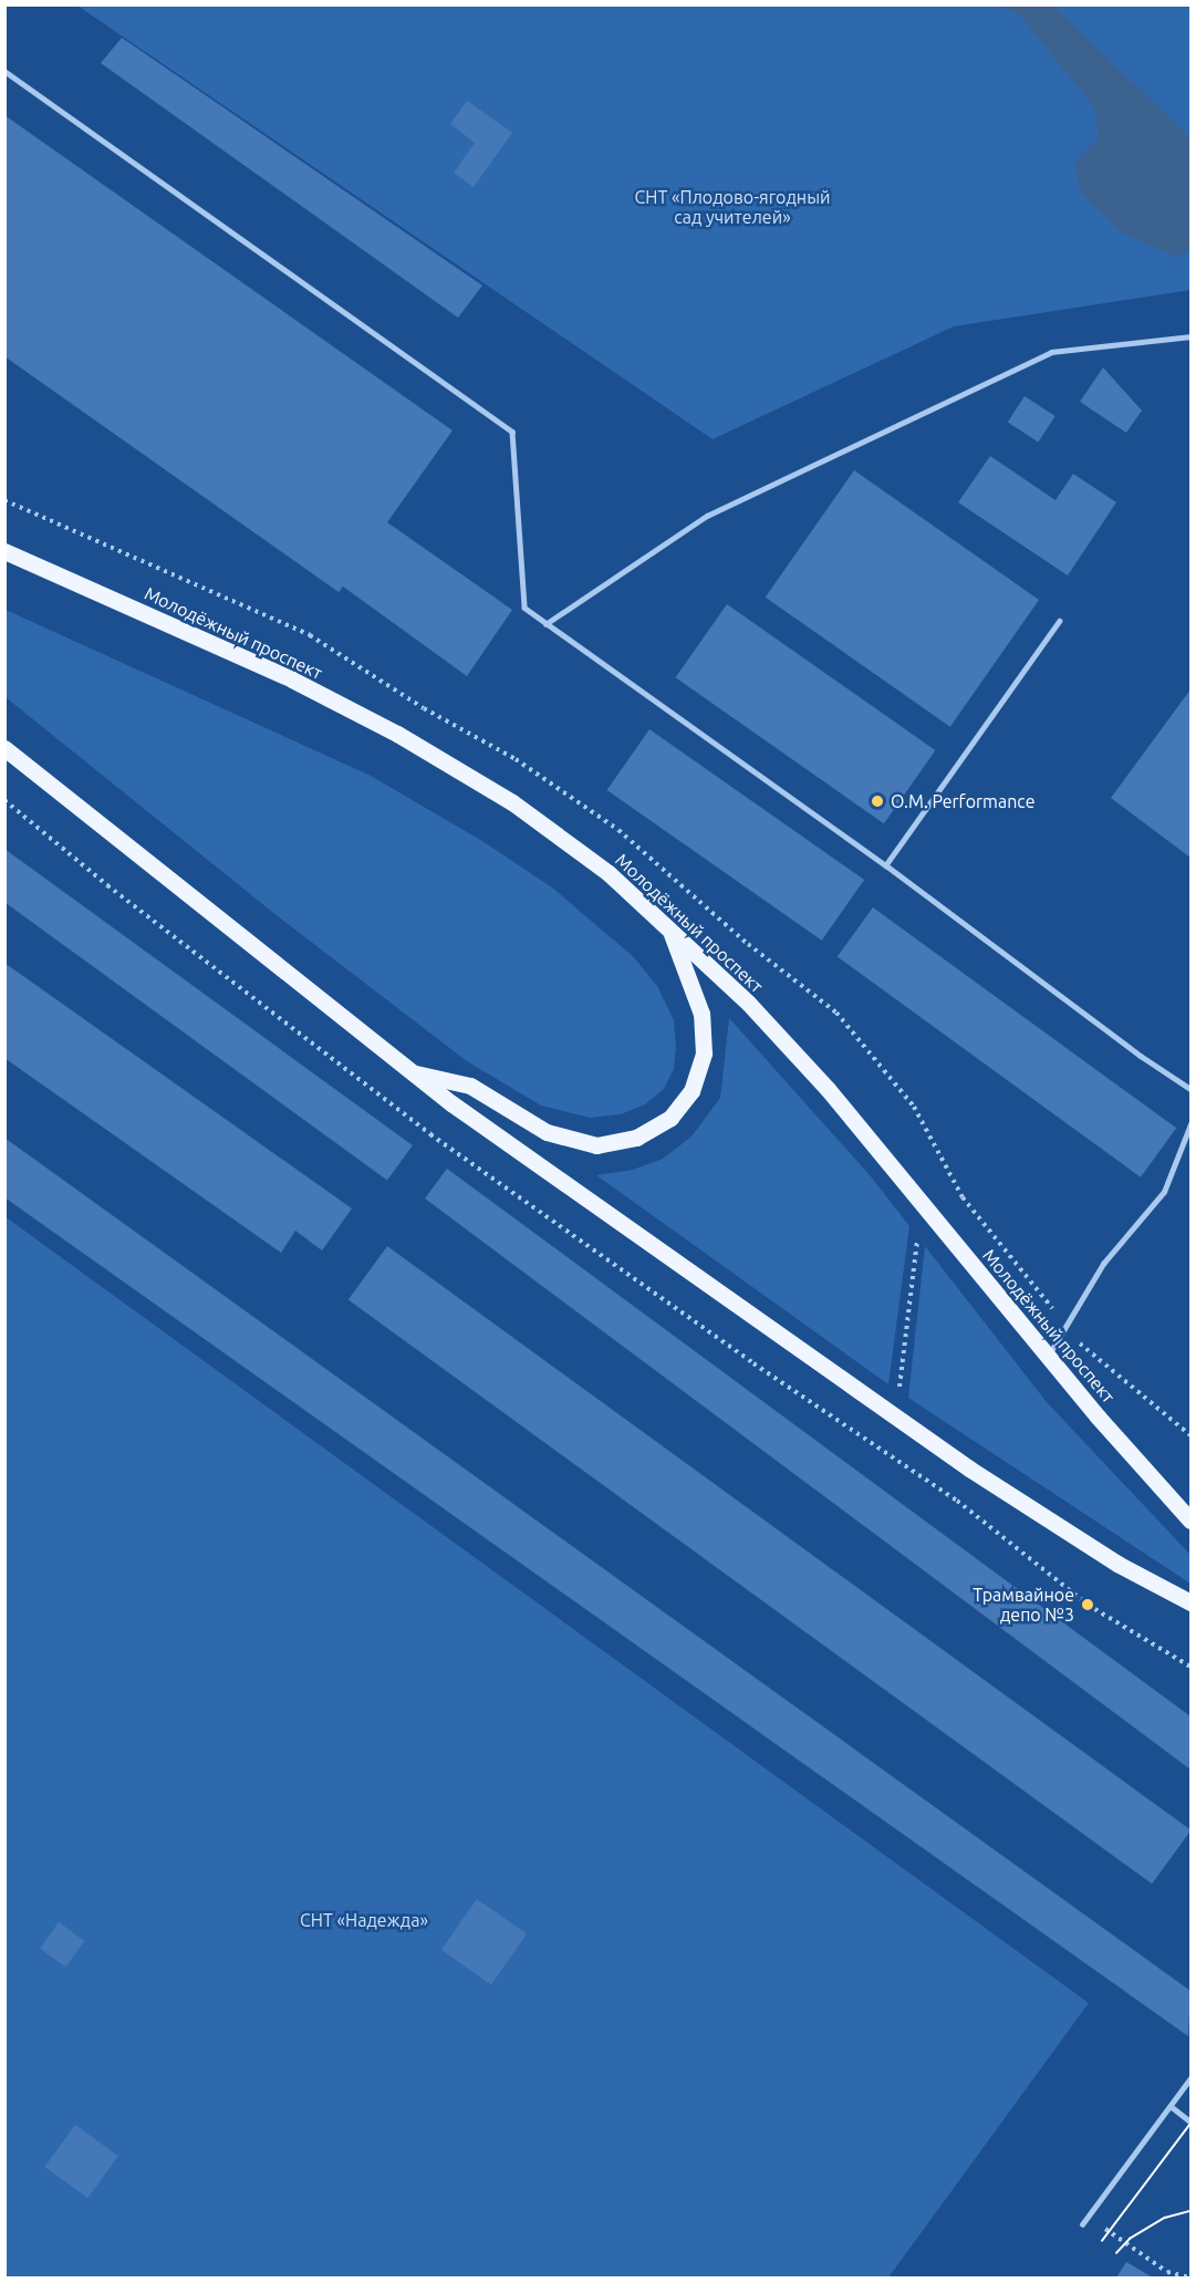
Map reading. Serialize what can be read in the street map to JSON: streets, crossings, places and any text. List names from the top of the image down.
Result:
{
  "streets": {
    "main road": ["Молодёжный проспект"]
  },
  "parks": ["СНТ «Плодово-ягодный сад учителей»", "СНТ «Надежда»"],
  "places": ["O.M. Performance", "Трамвайное депо №3"]
}
